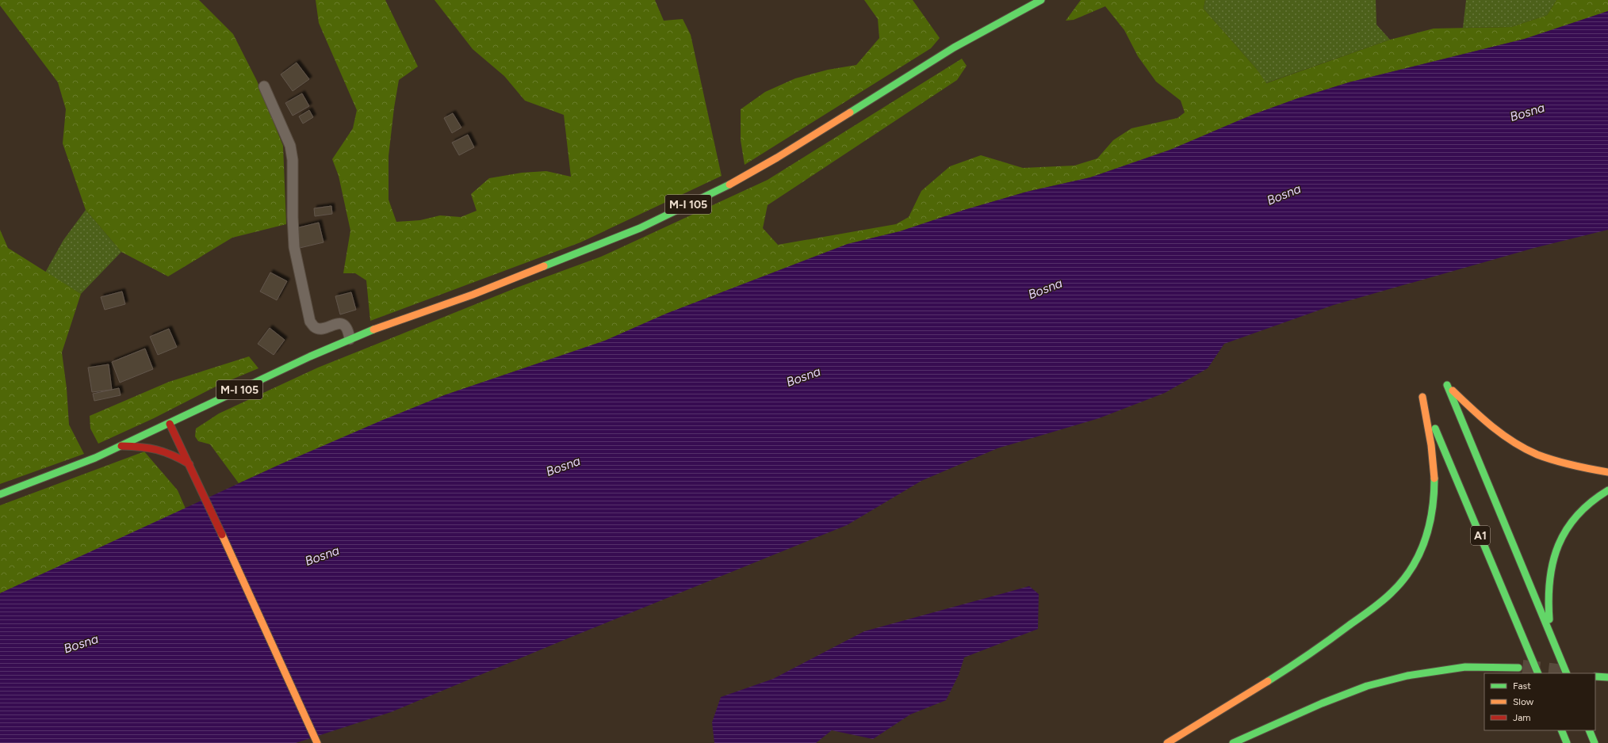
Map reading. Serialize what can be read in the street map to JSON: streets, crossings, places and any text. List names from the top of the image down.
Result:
{
  "streets": {
    "main road": ["M-I 105", "A1"]
  },
  "water": ["Bosna"],
  "legend": ["Fast", "Slow", "Jam"]
}
